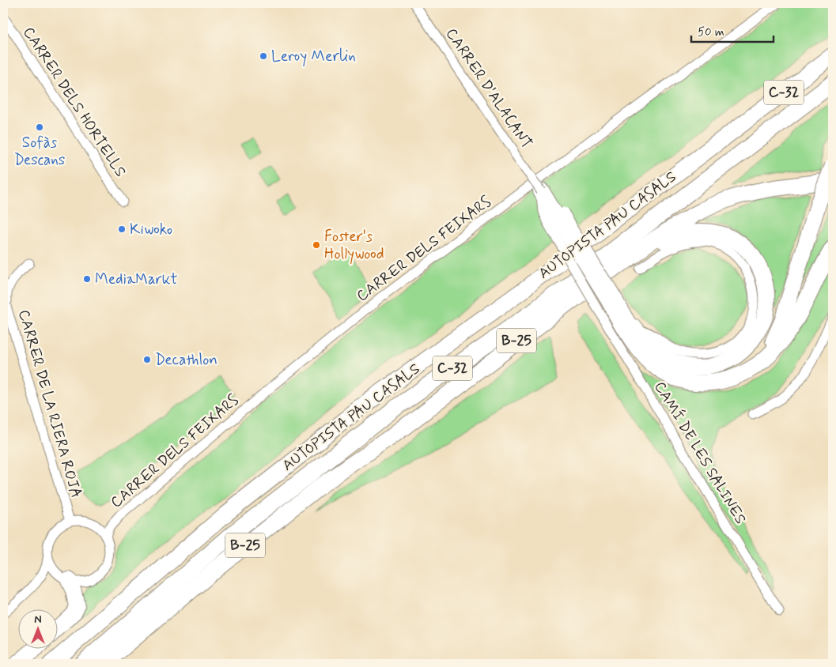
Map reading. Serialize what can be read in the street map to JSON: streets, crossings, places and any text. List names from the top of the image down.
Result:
{
  "streets": {
    "highway": ["C-32", "AUTOPISTA PAU CASALS", "B-25"],
    "street": [
      "CARRER D'ALACANT",
      "CARRER DELS HORTELLS",
      "CARRER DELS FEIXARS",
      "CARRER DE LA RIERA ROJA",
      "CAMÍ DE LES SALINES"
    ]
  },
  "crossings": [
    ["CARRER DELS FEIXARS", "CARRER DE LA RIERA ROJA"]
  ],
  "places": [
    "Leroy Merlin",
    "Sofàs Descans",
    "Kiwoko",
    "Foster's Hollywood",
    "MediaMarkt",
    "Decathlon"
  ],
  "scale_bar": "50 m",
  "north": "top"
}
